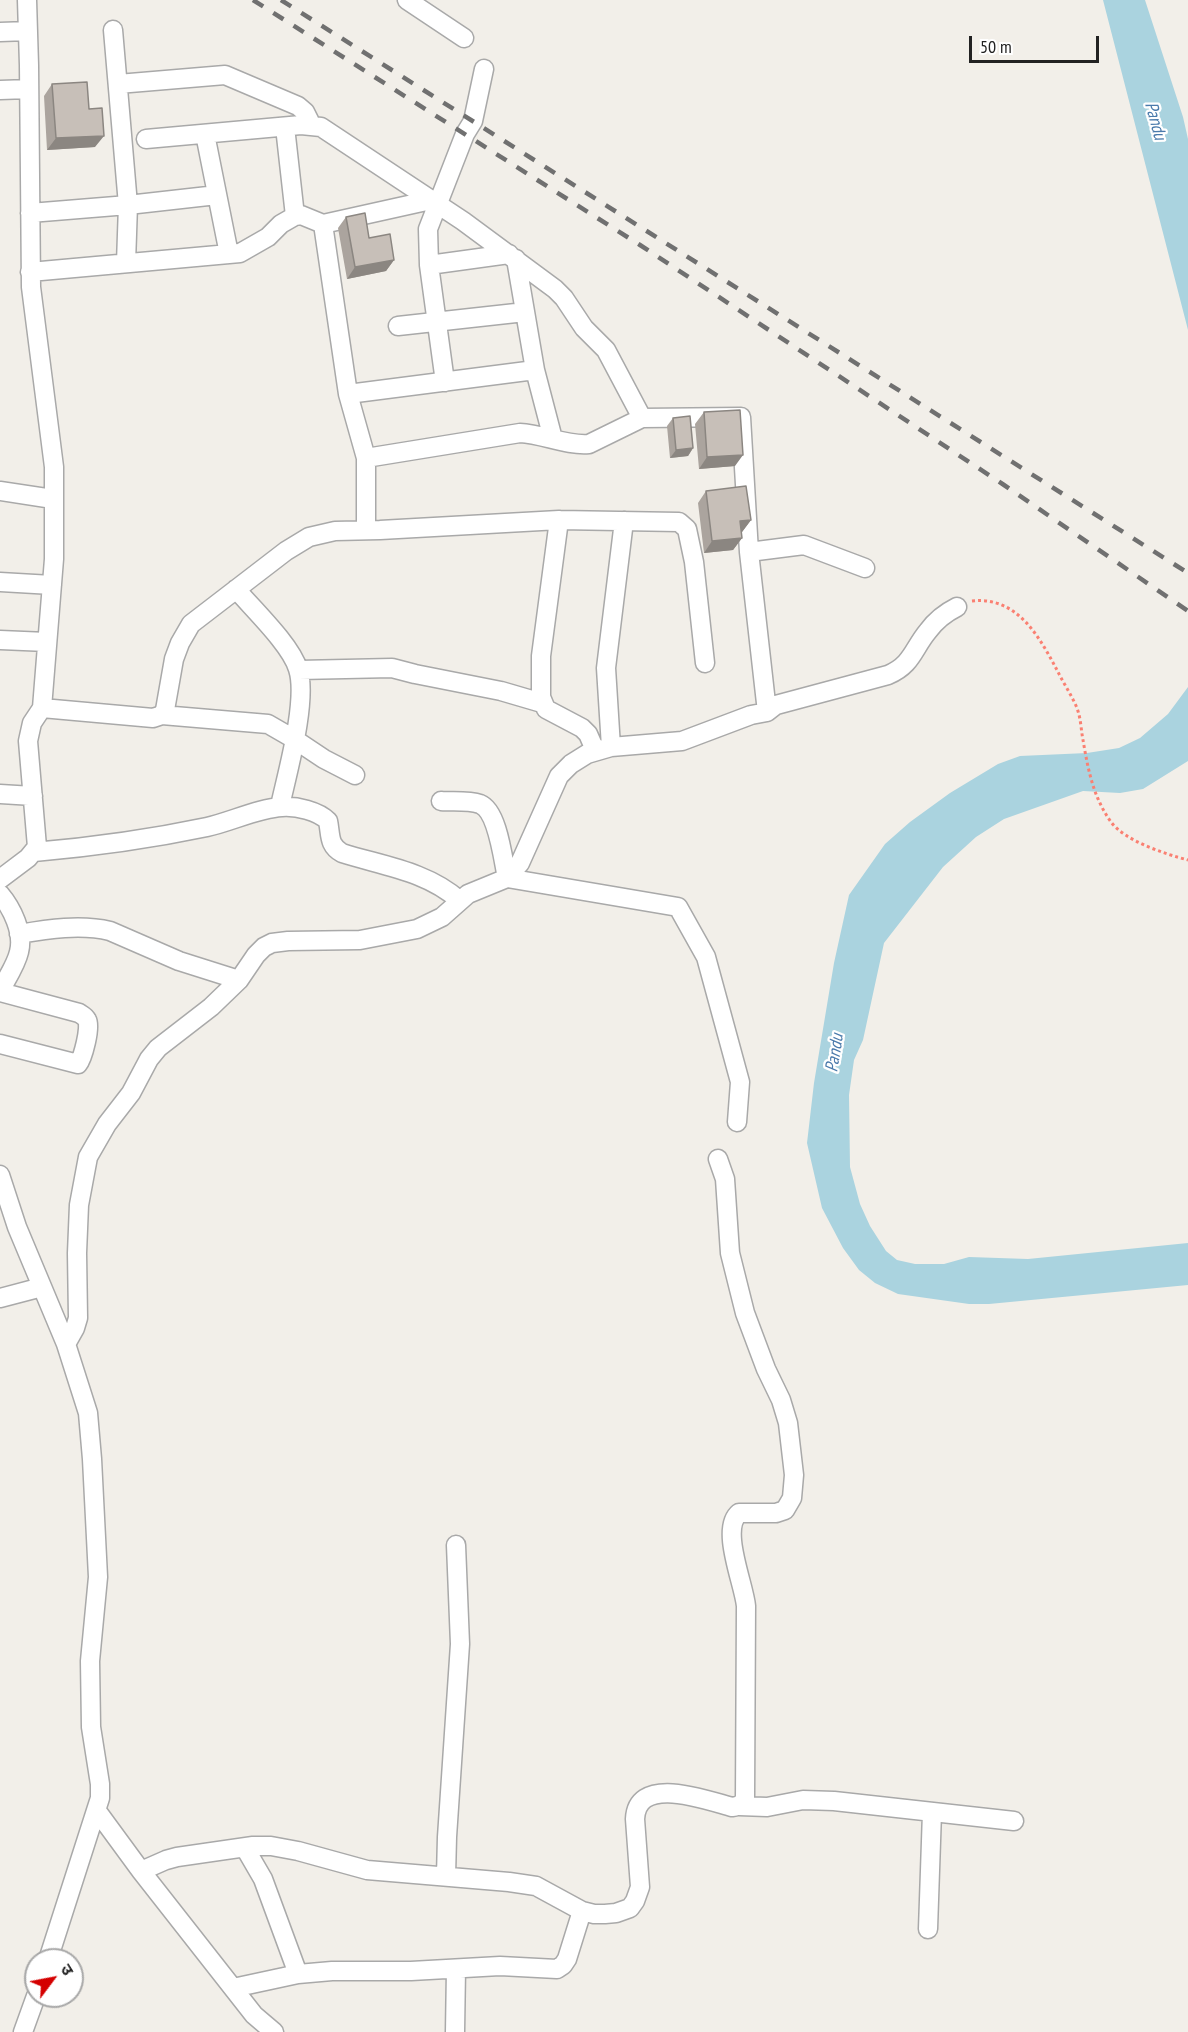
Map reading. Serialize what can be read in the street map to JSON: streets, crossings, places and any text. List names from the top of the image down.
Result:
{
  "water": ["Pandu"],
  "scale_bar": "50 m",
  "north": "top right"
}
